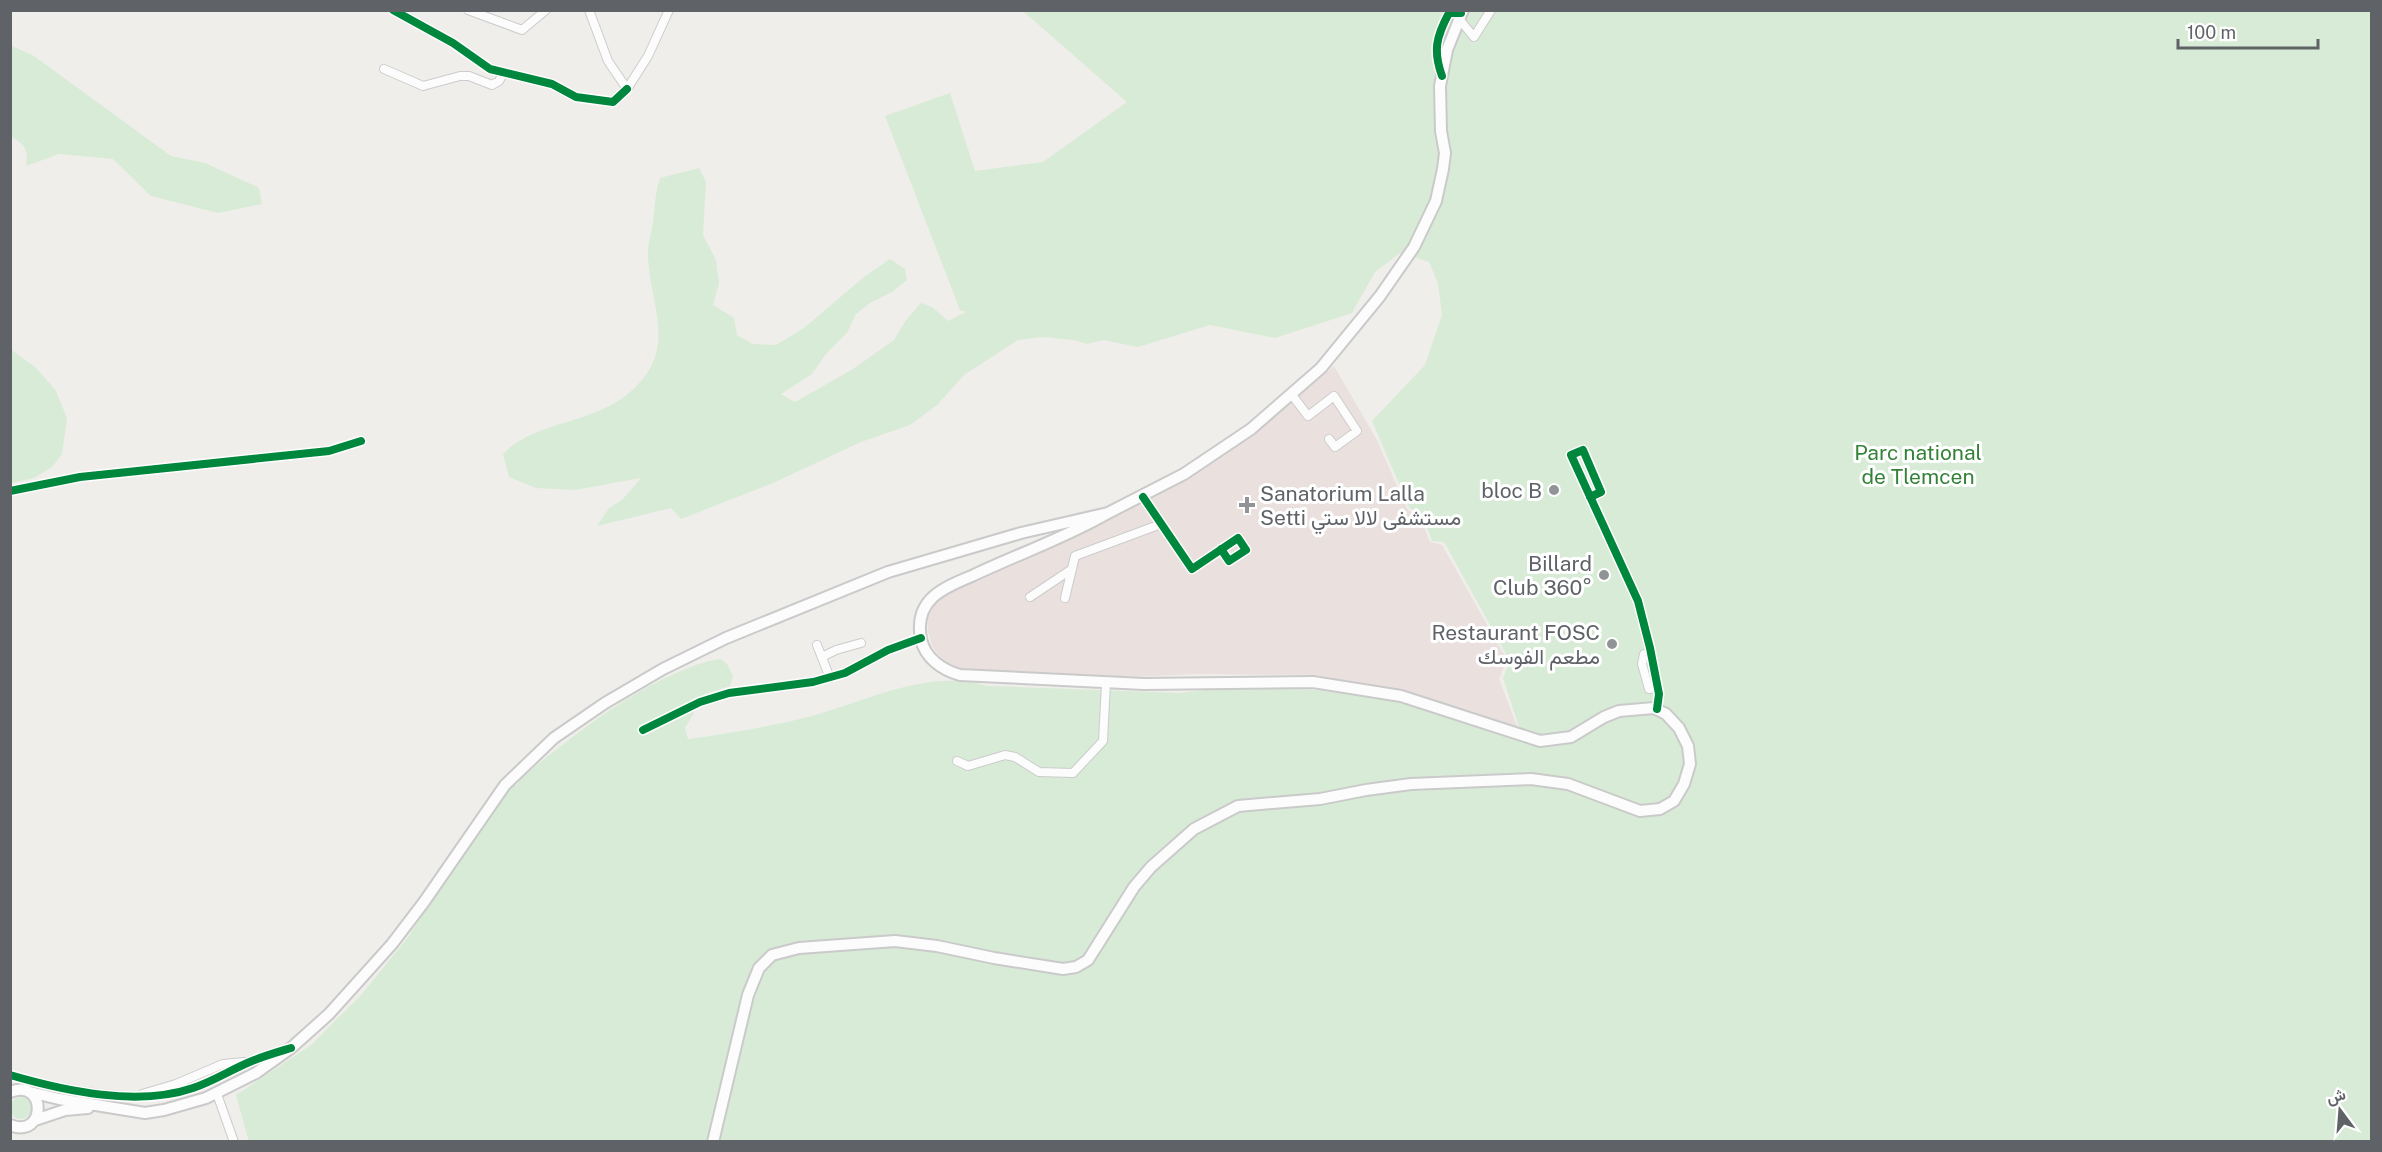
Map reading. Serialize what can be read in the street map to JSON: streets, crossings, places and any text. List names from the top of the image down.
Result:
{
  "parks": ["Parc national de Tlemcen"],
  "places": {
    "other": ["bloc B", "Billard Club 360°", "Restaurant FOSC مطعم الفوسك"],
    "health": ["Sanatorium Lalla Setti مستشفى لالا ستي"]
  },
  "scale_bar": "100 m",
  "north": "top"
}
